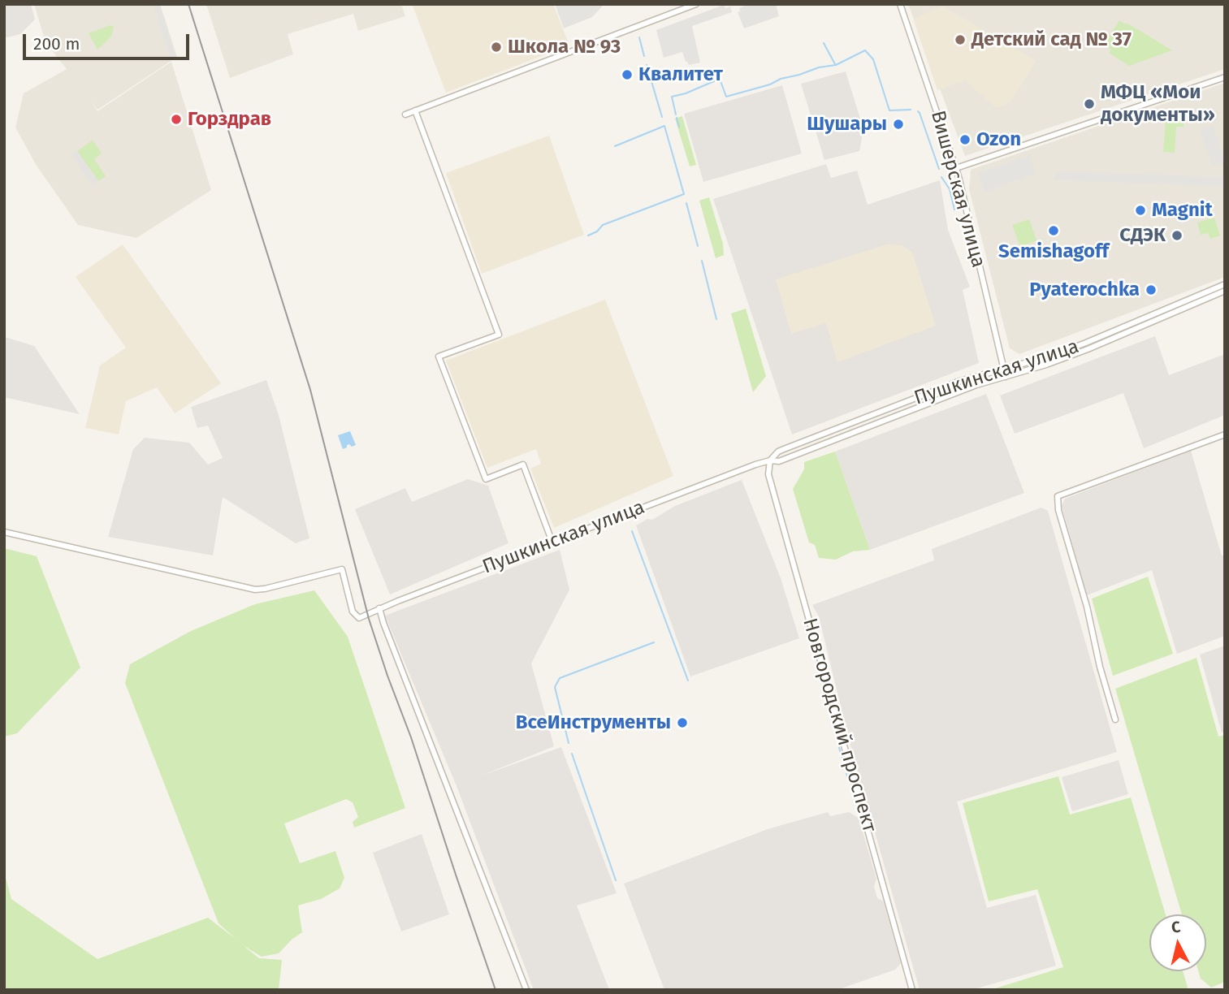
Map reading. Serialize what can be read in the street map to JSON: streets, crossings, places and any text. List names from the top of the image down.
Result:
{
  "streets": {
    "street": ["Вишерская улица", "Пушкинская улица", "Новгородский проспект"]
  },
  "crossings": [
    ["Вишерская улица", "Пушкинская улица"],
    ["Пушкинская улица", "Новгородский проспект"]
  ],
  "places": [
    "Детский сад № 37",
    "Школа № 93",
    "Квалитет",
    "МФЦ «Мои документы»",
    "Горздрав",
    "Шушары",
    "Ozon",
    "Magnit",
    "Semishagoff",
    "СДЭК",
    "Pyaterochka",
    "ВсеИнструменты"
  ],
  "scale_bar": "200 m",
  "north": "top"
}
